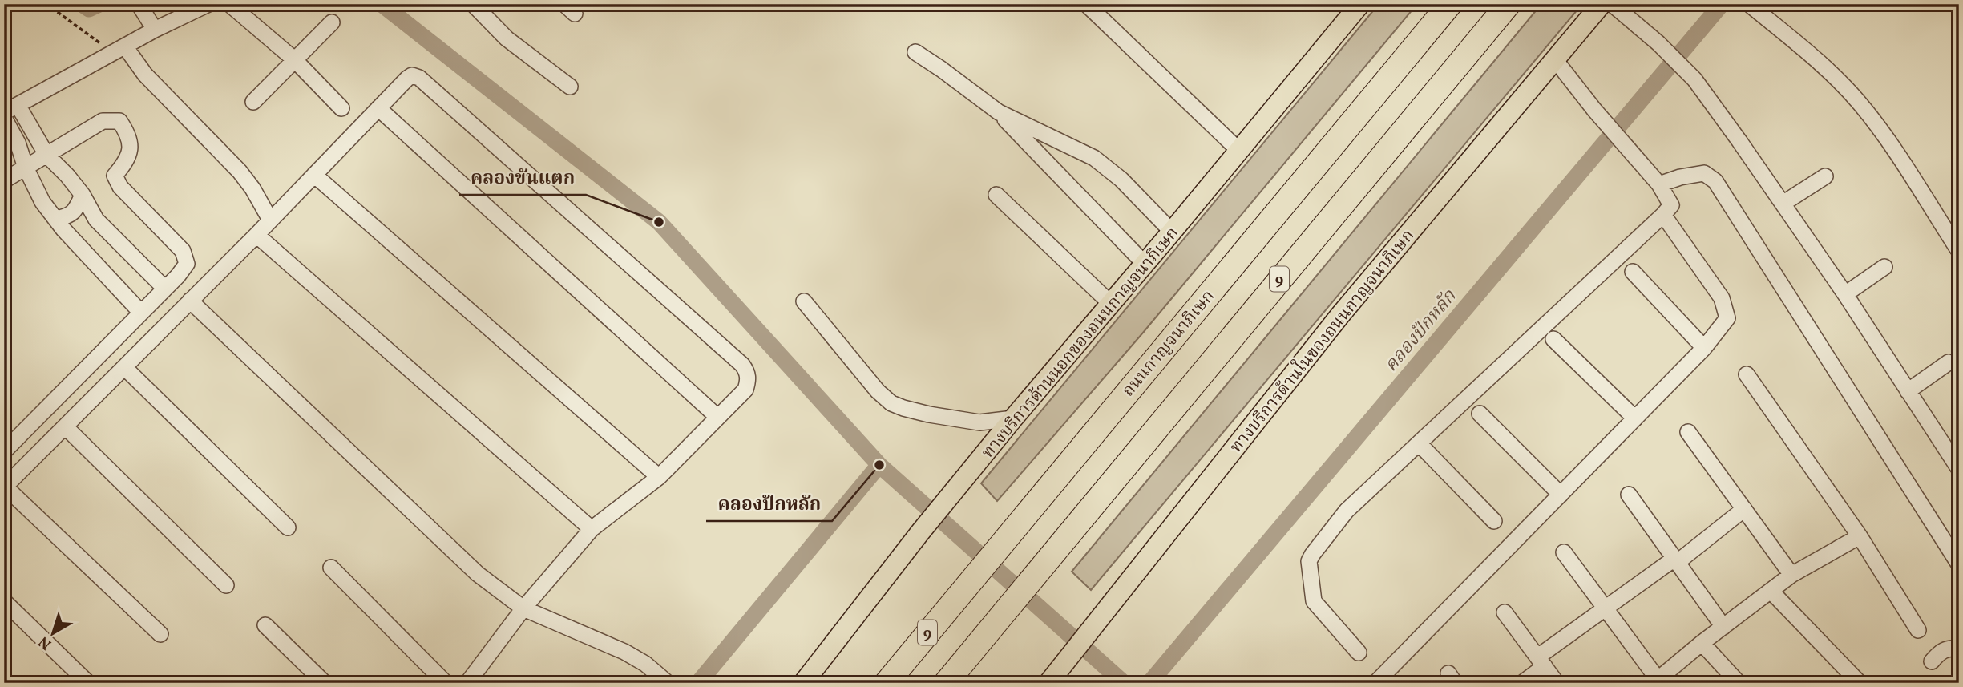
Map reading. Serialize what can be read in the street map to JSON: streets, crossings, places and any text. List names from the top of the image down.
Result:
{
  "streets": {
    "highway": ["9", "ถนนกาญจนาภิเษก"],
    "main road": ["ทางบริการด้านในของถนนกาญจนาภิเษก", "ทางบริการด้านนอกของถนนกาญจนาภิเษก"]
  },
  "water": ["คลองปักหลัก"],
  "places": ["คลองขันแตก", "คลองปักหลัก"],
  "north": "bottom left"
}
